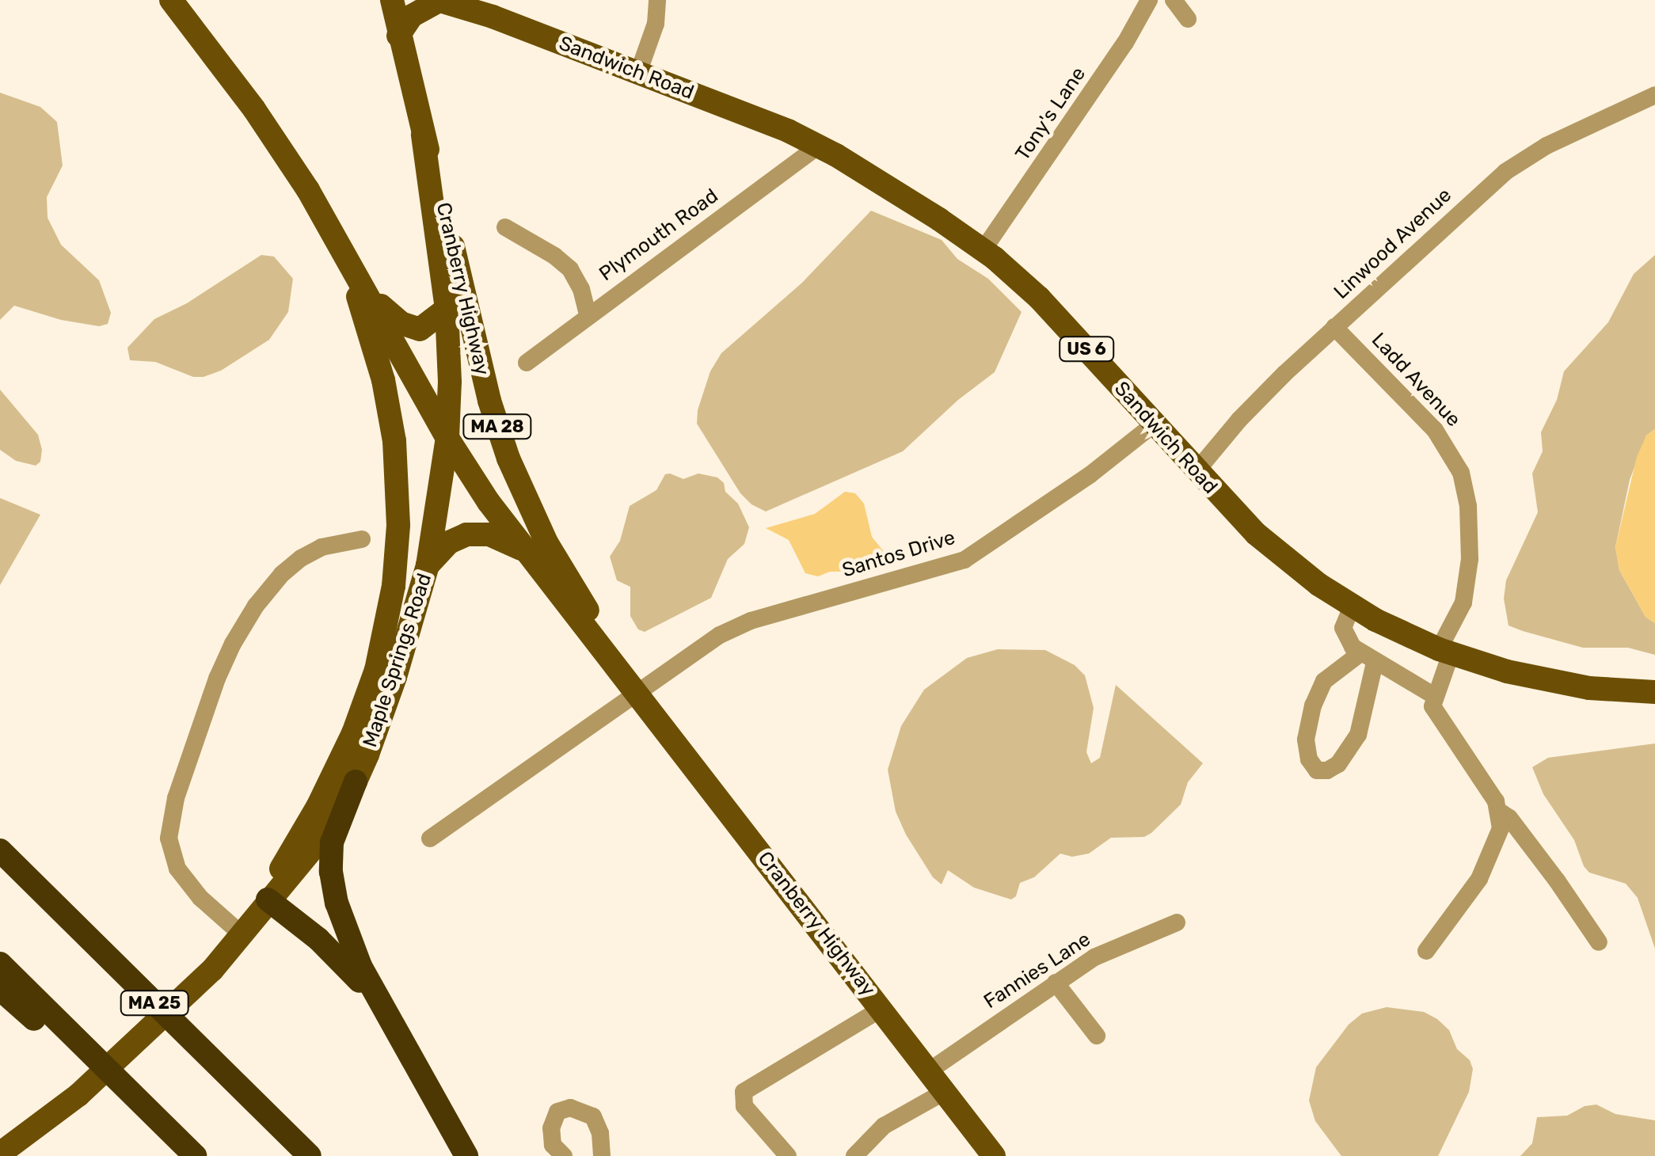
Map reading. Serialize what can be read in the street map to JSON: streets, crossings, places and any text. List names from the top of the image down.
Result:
{
  "streets": {
    "highway": ["MA 25"],
    "main road": [
      "Sandwich Road",
      "Cranberry Highway",
      "US 6",
      "MA 28",
      "Maple Springs Road"
    ],
    "street": [
      "Tony's Lane",
      "Plymouth Road",
      "Linwood Avenue",
      "Ladd Avenue",
      "Santos Drive",
      "Fannies Lane"
    ]
  },
  "crossings": [
    ["Sandwich Road", "Tony's Lane"],
    ["Sandwich Road", "Plymouth Road"],
    ["Sandwich Road", "Linwood Avenue"],
    ["Sandwich Road", "Ladd Avenue"],
    ["Sandwich Road", "Santos Drive"],
    ["Linwood Avenue", "Ladd Avenue"],
    ["Cranberry Highway", "Santos Drive"],
    ["Cranberry Highway", "Maple Springs Road"],
    ["Cranberry Highway", "Fannies Lane"]
  ]
}
